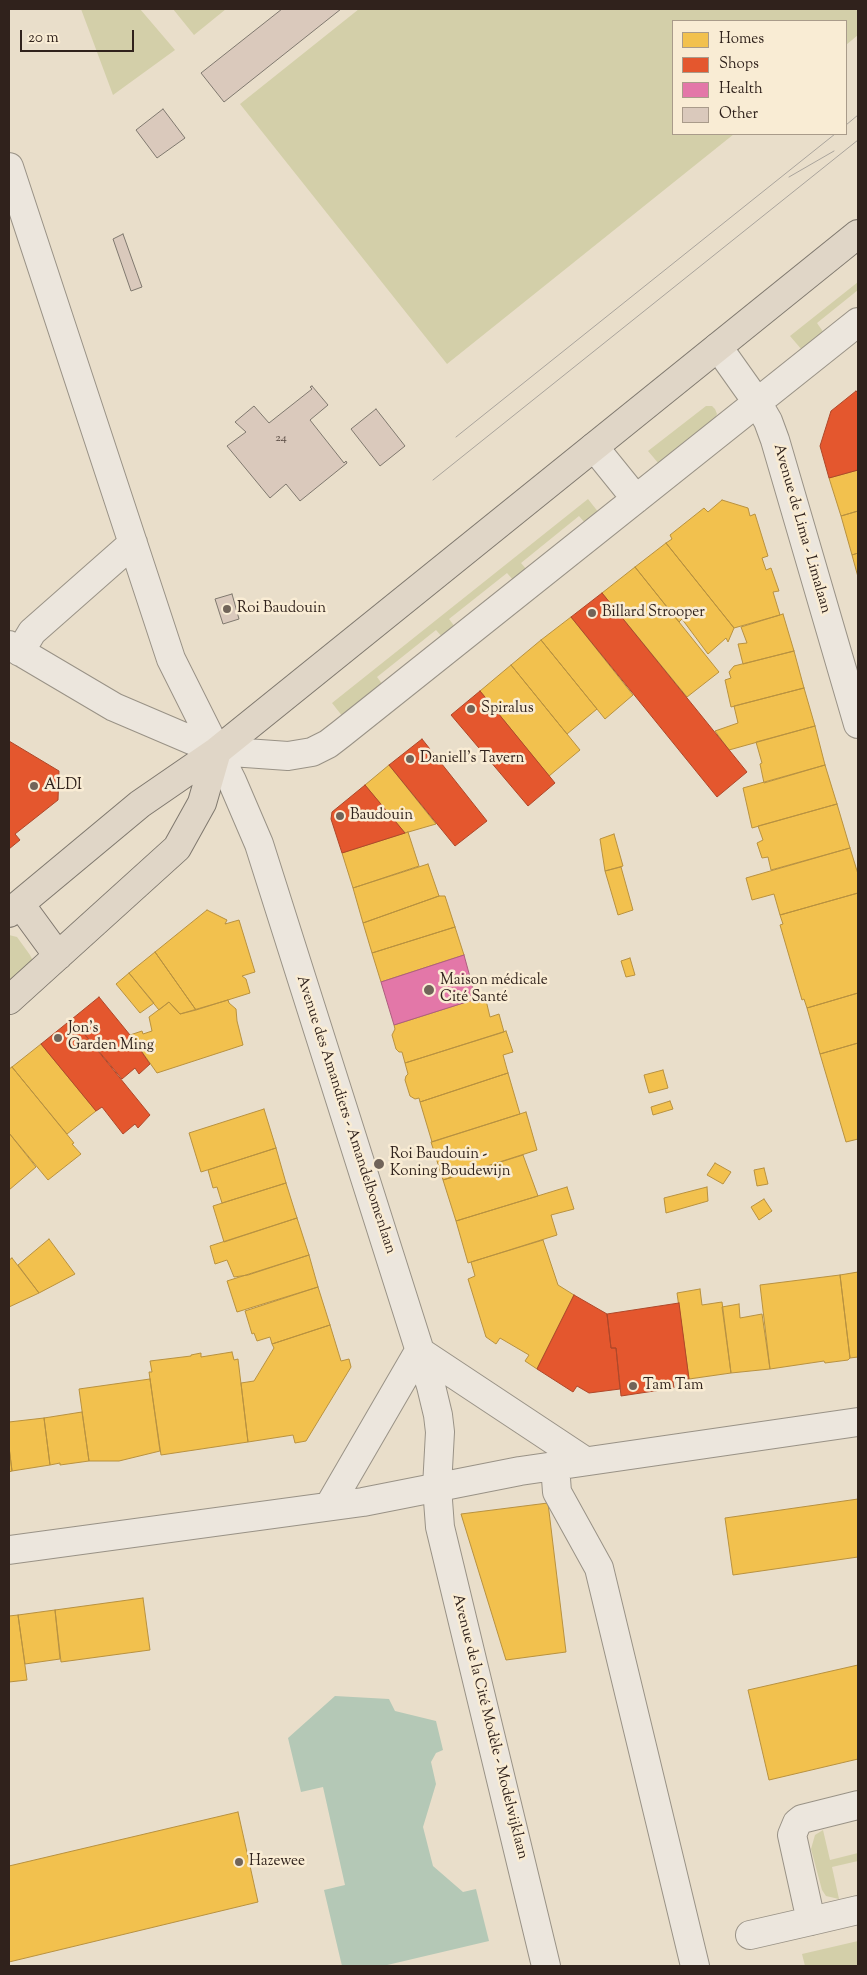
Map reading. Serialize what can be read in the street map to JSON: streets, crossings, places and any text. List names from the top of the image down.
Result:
{
  "streets": {
    "street": ["Avenue de Lima - Limalaan", "Avenue des Amandiers - Amandelbomenlaan", "Avenue de la Cité Modèle - Modelwijklaan"]
  },
  "crossings": [
    ["Avenue des Amandiers - Amandelbomenlaan", "Avenue de la Cité Modèle - Modelwijklaan"]
  ],
  "places": [
    "Roi Baudouin",
    "Billard Strooper",
    "Spiralus",
    "Daniell's Tavern",
    "ALDI",
    "Baudouin",
    "Maison médicale Cité Santé",
    "Jon’s Garden Ming",
    "Roi Baudouin - Koning Boudewijn",
    "Tam Tam",
    "Hazewee"
  ],
  "house_numbers": ["24"],
  "legend": [
    "Homes",
    "Shops",
    "Health",
    "Other"
  ],
  "scale_bar": "20 m"
}
